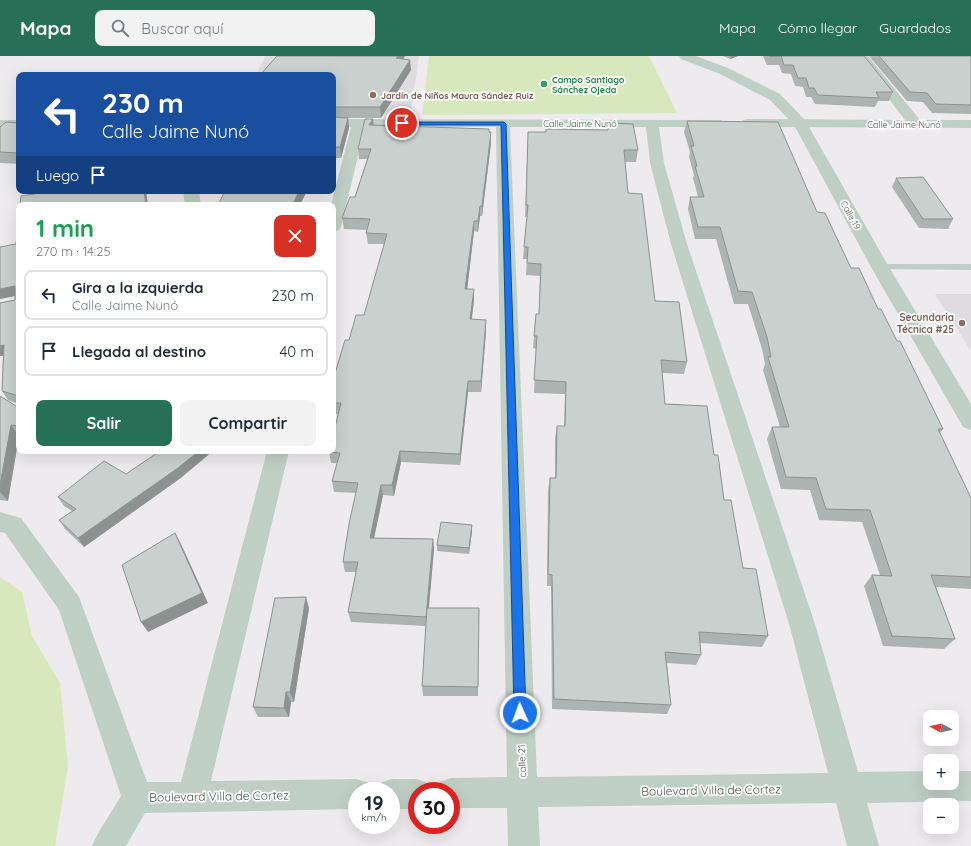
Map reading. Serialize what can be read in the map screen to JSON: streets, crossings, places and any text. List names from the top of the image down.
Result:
{
  "streets": {
    "street": [
      "Calle Jaime Nunó",
      "Calle 19",
      "calle 21",
      "Boulevard Villa de Cortez"
    ]
  },
  "crossings": [
    ["Calle Jaime Nunó", "Calle 19"],
    ["Calle Jaime Nunó", "calle 21"],
    ["calle 21", "Boulevard Villa de Cortez"]
  ],
  "places": ["Campo Santiago Sánchez Ojeda", "Jardín de Niños Maura Sández Ruiz", "Secundaria Técnica #25"],
  "north": "left",
  "page": {
    "header": "Mapa",
    "search": "Buscar aquí",
    "nav": ["Mapa", "Cómo llegar", "Guardados"],
    "turn": ["230 m", "Calle Jaime Nunó"],
    "then": "Luego",
    "heading": ["1 min", "270 m · 14:25"],
    "list": [
      {
        "name": "Gira a la izquierda",
        "note": "Calle Jaime Nunó",
        "value": "230 m"
      },
      {
        "name": "Llegada al destino",
        "value": "40 m"
      }
    ],
    "buttons": ["Salir", "Compartir"],
    "map_buttons": ["+", "−"],
    "speed": "19 km/h",
    "limit": "30"
  }
}
